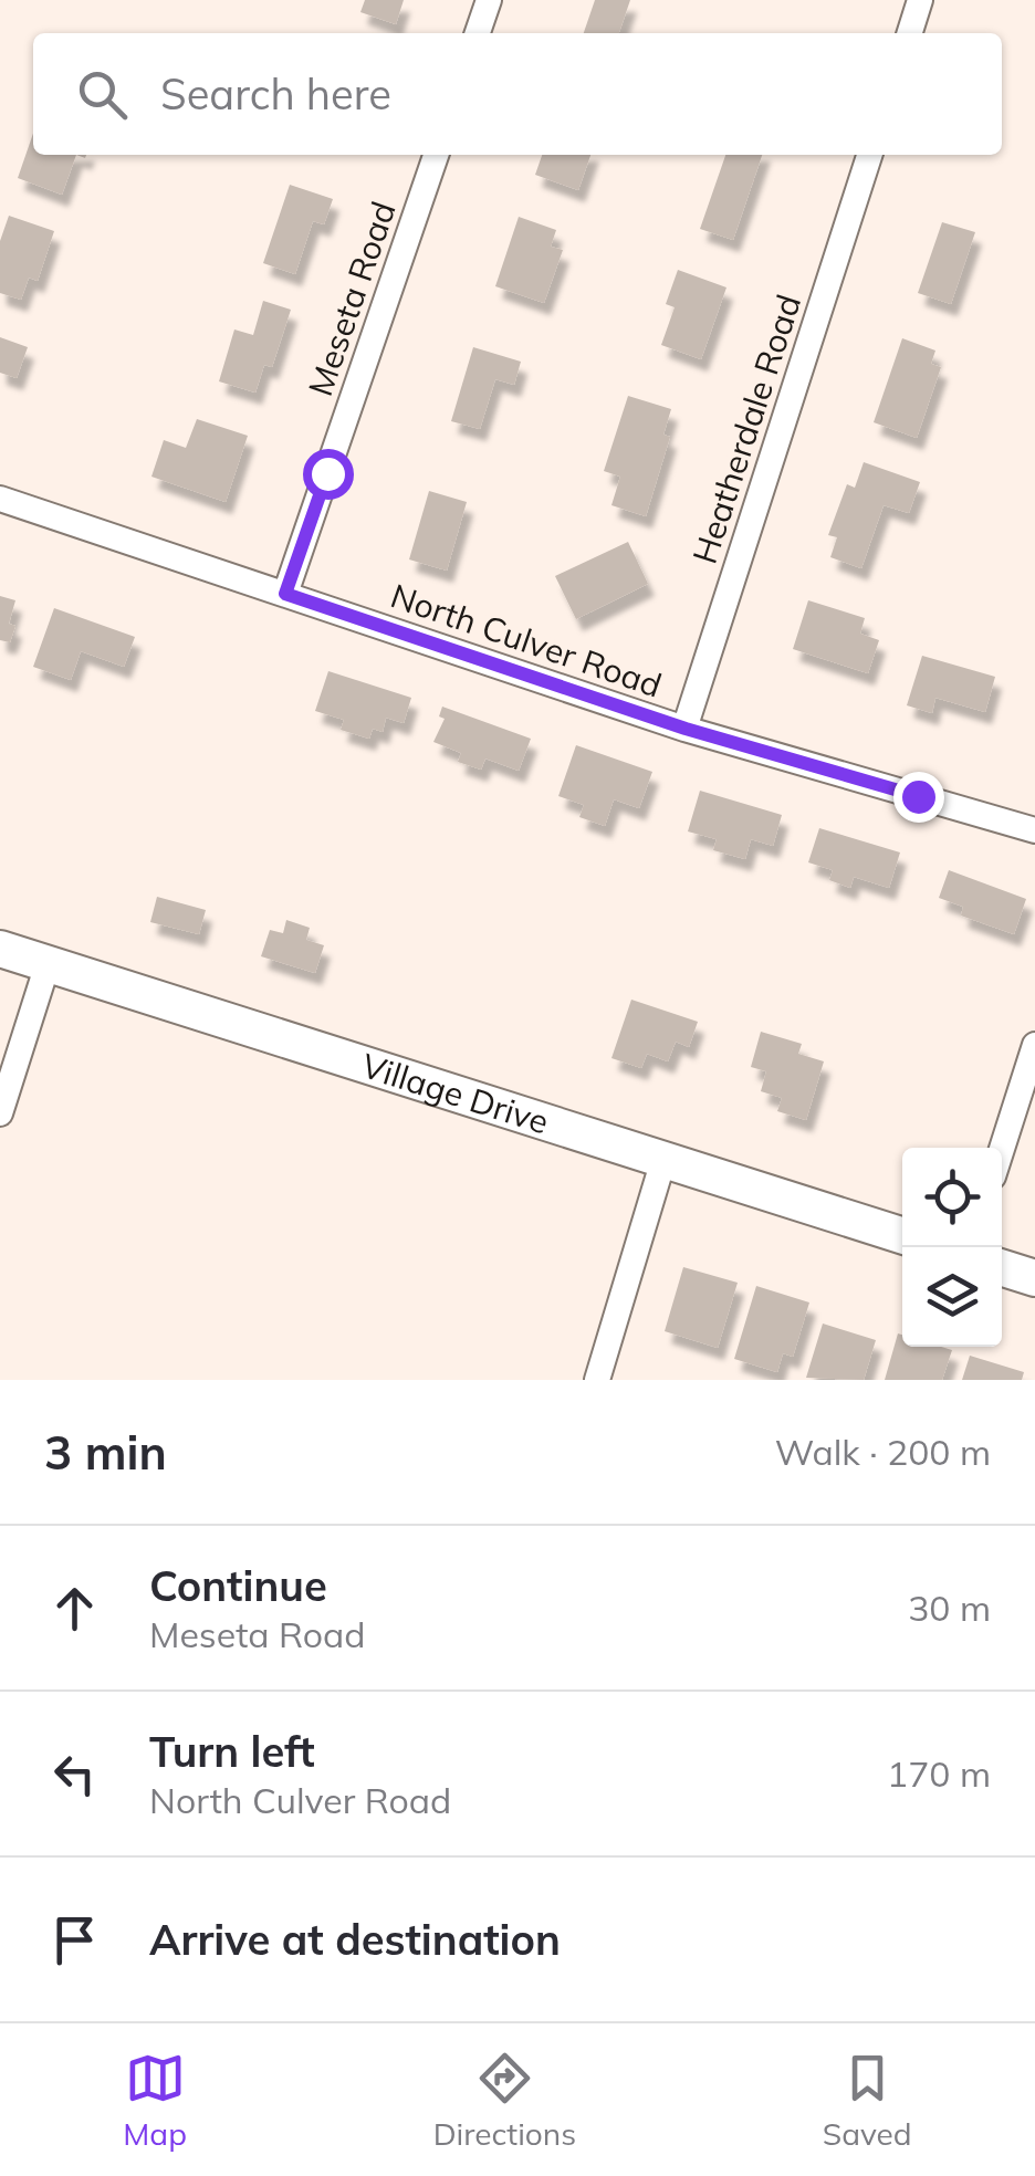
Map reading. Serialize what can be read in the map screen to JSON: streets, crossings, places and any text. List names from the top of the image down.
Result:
{
  "streets": {
    "main road": ["Village Drive"],
    "street": ["Meseta Road", "Heatherdale Road", "North Culver Road"]
  },
  "crossings": [
    ["Meseta Road", "North Culver Road"],
    ["Heatherdale Road", "North Culver Road"]
  ],
  "page": {
    "search": "Search here",
    "heading": ["3 min", "Walk · 200 m"],
    "list": [
      ["Continue", "Meseta Road", "30 m"],
      ["Turn left", "North Culver Road", "170 m"],
      "Arrive at destination"
    ],
    "nav": ["Map", "Directions", "Saved"]
  }
}
